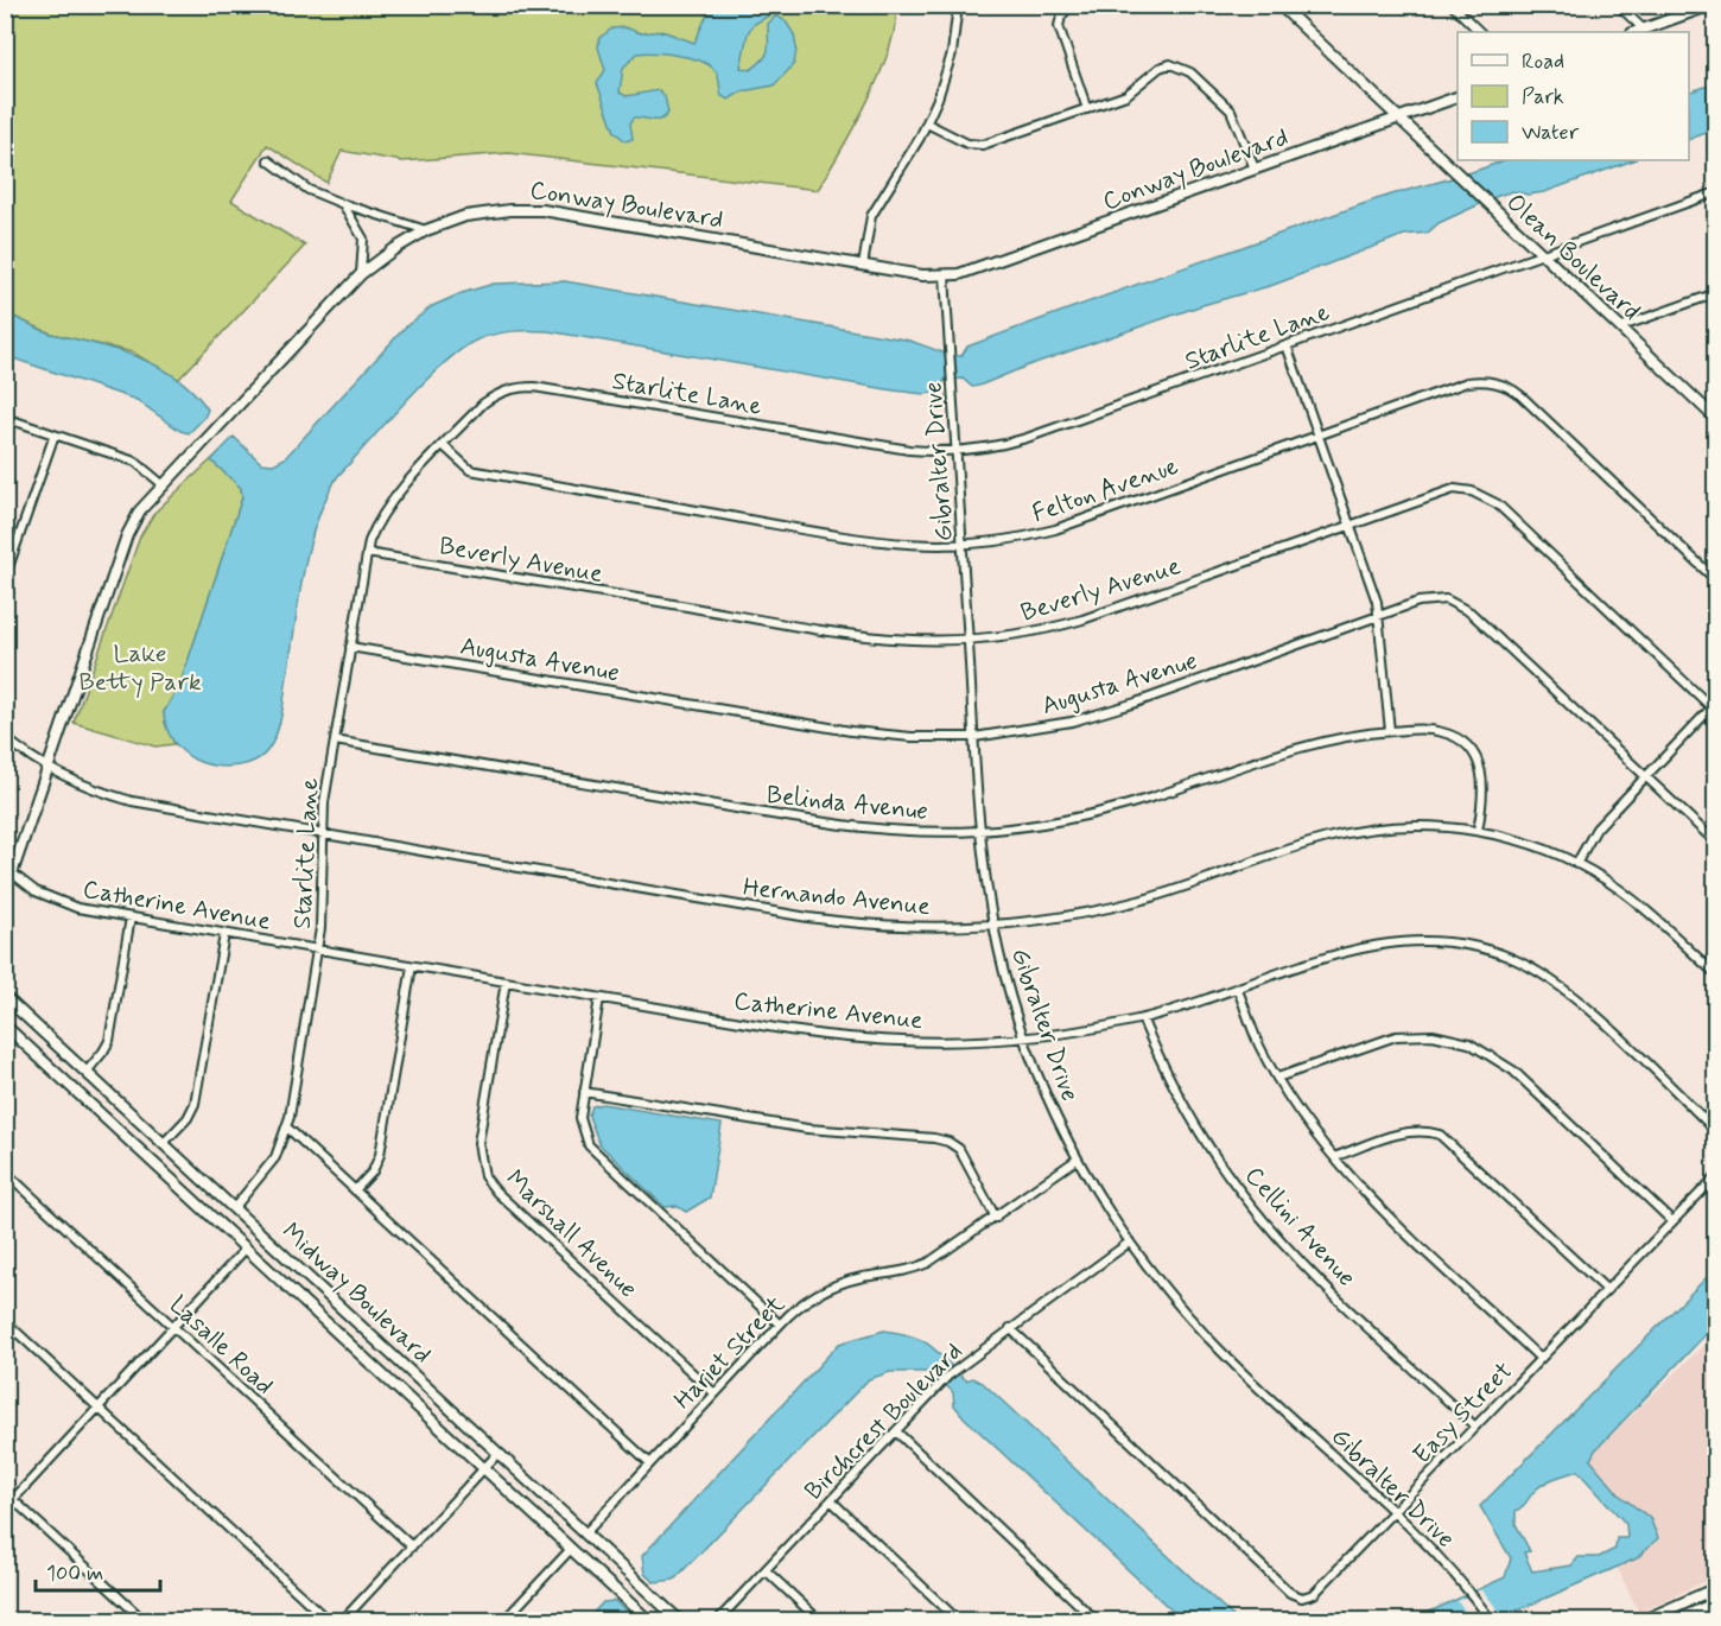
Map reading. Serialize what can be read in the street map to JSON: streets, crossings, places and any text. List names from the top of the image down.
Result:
{
  "streets": {
    "street": [
      "Conway Boulevard",
      "Olean Boulevard",
      "Starlite Lane",
      "Gibralter Drive",
      "Felton Avenue",
      "Beverly Avenue",
      "Augusta Avenue",
      "Belinda Avenue",
      "Hernando Avenue",
      "Catherine Avenue",
      "Cellini Avenue",
      "Marshall Avenue",
      "Midway Boulevard",
      "Lasalle Road",
      "Hariet Street",
      "Easy Street",
      "Birchcrest Boulevard"
    ]
  },
  "crossings": [
    ["Conway Boulevard", "Olean Boulevard"],
    ["Conway Boulevard", "Gibralter Drive"],
    ["Conway Boulevard", "Hernando Avenue"],
    ["Conway Boulevard", "Catherine Avenue"],
    ["Olean Boulevard", "Starlite Lane"],
    ["Starlite Lane", "Gibralter Drive"],
    ["Starlite Lane", "Felton Avenue"],
    ["Starlite Lane", "Beverly Avenue"],
    ["Starlite Lane", "Augusta Avenue"],
    ["Starlite Lane", "Belinda Avenue"],
    ["Starlite Lane", "Hernando Avenue"],
    ["Starlite Lane", "Catherine Avenue"],
    ["Starlite Lane", "Midway Boulevard"],
    ["Gibralter Drive", "Felton Avenue"],
    ["Gibralter Drive", "Beverly Avenue"],
    ["Gibralter Drive", "Augusta Avenue"],
    ["Gibralter Drive", "Belinda Avenue"],
    ["Gibralter Drive", "Hernando Avenue"],
    ["Gibralter Drive", "Catherine Avenue"],
    ["Gibralter Drive", "Hariet Street"],
    ["Gibralter Drive", "Easy Street"],
    ["Gibralter Drive", "Birchcrest Boulevard"],
    ["Belinda Avenue", "Hernando Avenue"],
    ["Catherine Avenue", "Cellini Avenue"],
    ["Catherine Avenue", "Marshall Avenue"],
    ["Cellini Avenue", "Easy Street"],
    ["Marshall Avenue", "Hariet Street"],
    ["Midway Boulevard", "Hariet Street"],
    ["Easy Street", "Birchcrest Boulevard"]
  ],
  "parks": ["Lake Betty Park"],
  "legend": ["Road", "Park", "Water"],
  "scale_bar": "100 m"
}
